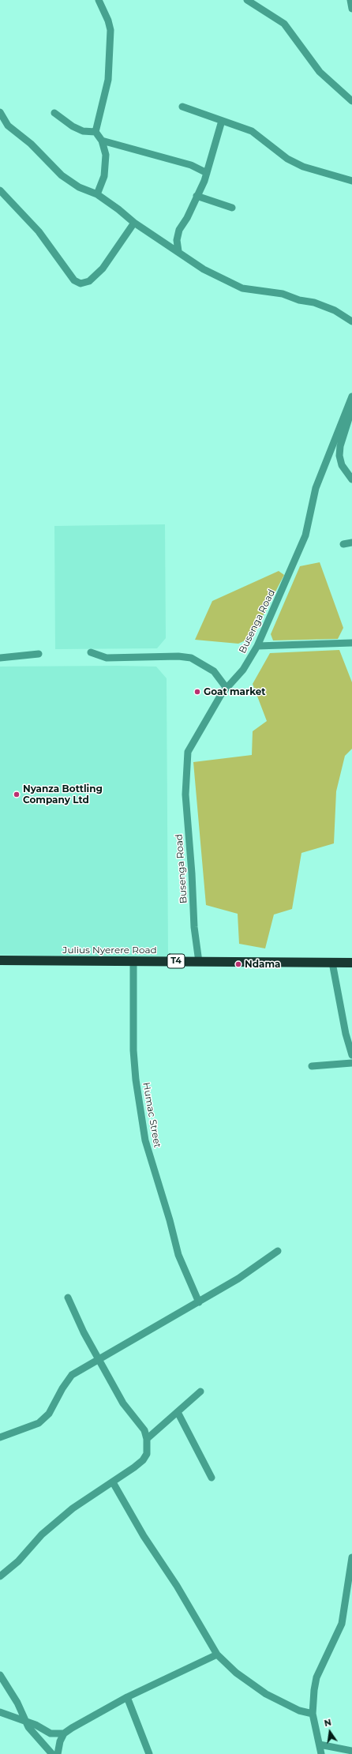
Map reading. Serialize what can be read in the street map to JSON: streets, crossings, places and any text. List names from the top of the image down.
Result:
{
  "streets": {
    "highway": ["Julius Nyerere Road", "T4"],
    "street": ["Busenga Road", "Humac Street"]
  },
  "crossings": [
    ["Busenga Road", "Julius Nyerere Road"],
    ["Julius Nyerere Road", "Humac Street"]
  ],
  "places": ["Goat market", "Nyanza Bottling Company Ltd", "Ndama"],
  "north": "top"
}
